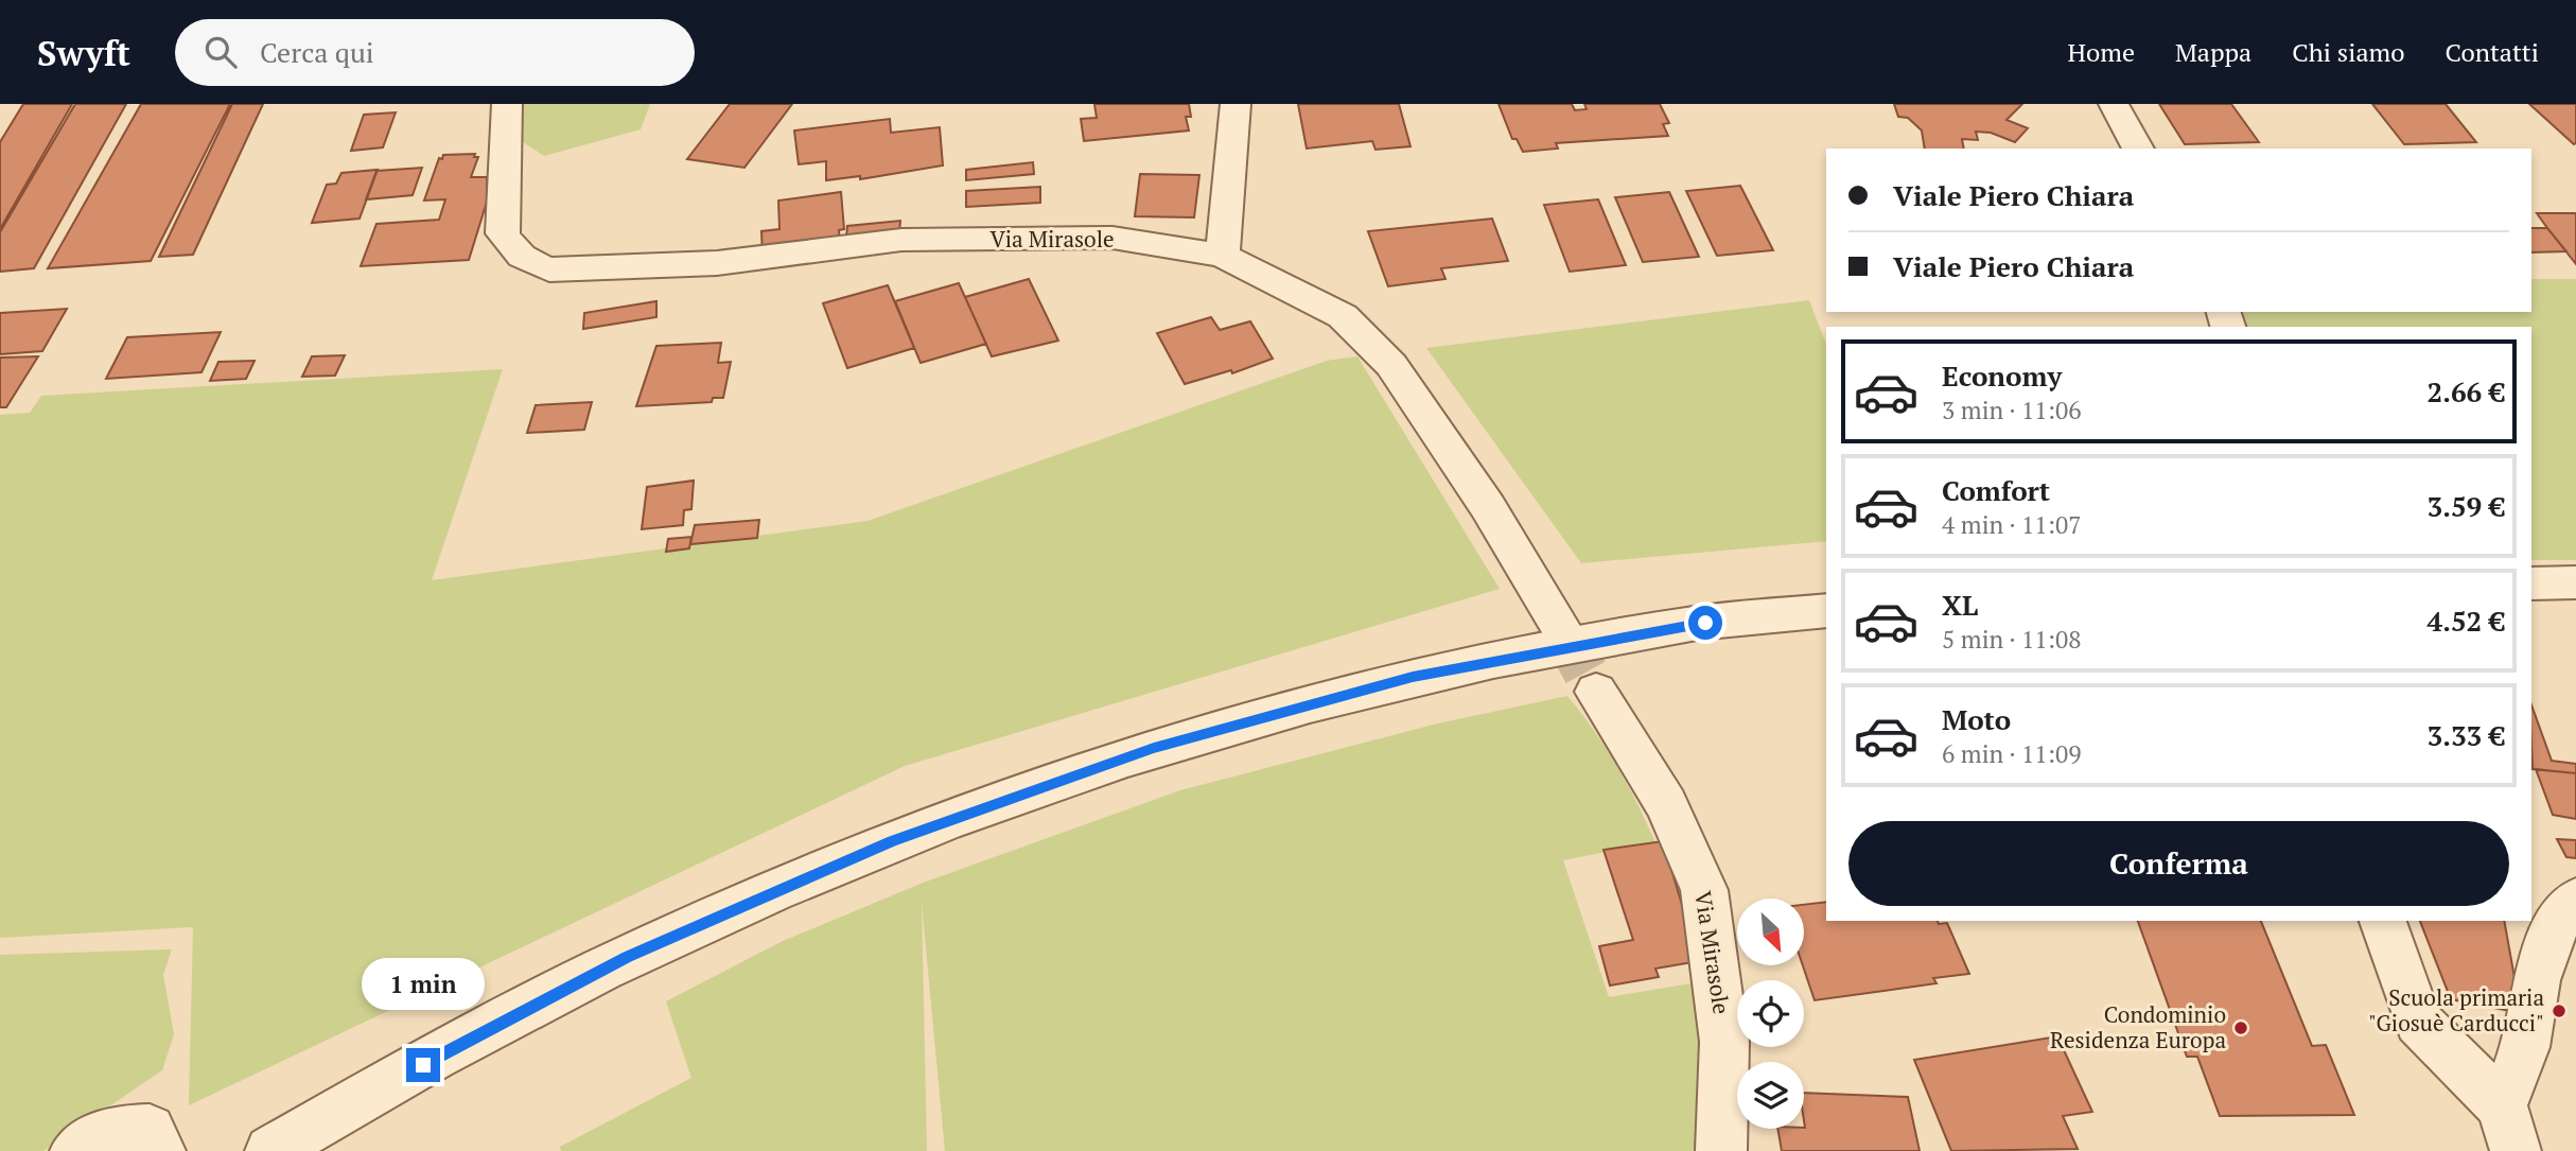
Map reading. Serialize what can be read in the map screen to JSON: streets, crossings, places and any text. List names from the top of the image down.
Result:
{
  "streets": {
    "street": ["Via Mirasole"]
  },
  "places": ["Scuola primaria \"Giosuè Carducci\"", "Condominio Residenza Europa"],
  "north": "bottom right",
  "page": {
    "header": "Swyft",
    "search": "Cerca qui",
    "nav": [
      "Home",
      "Mappa",
      "Chi siamo",
      "Contatti"
    ],
    "banner": ["Viale Piero Chiara", "Viale Piero Chiara"],
    "list": [
      {
        "name": "Economy",
        "note": "3 min · 11:06",
        "value": "2.66 €"
      },
      {
        "name": "Comfort",
        "note": "4 min · 11:07",
        "value": "3.59 €"
      },
      {
        "name": "XL",
        "note": "5 min · 11:08",
        "value": "4.52 €"
      },
      {
        "name": "Moto",
        "note": "6 min · 11:09",
        "value": "3.33 €"
      }
    ],
    "buttons": "Conferma",
    "bubble": "1 min"
  }
}
